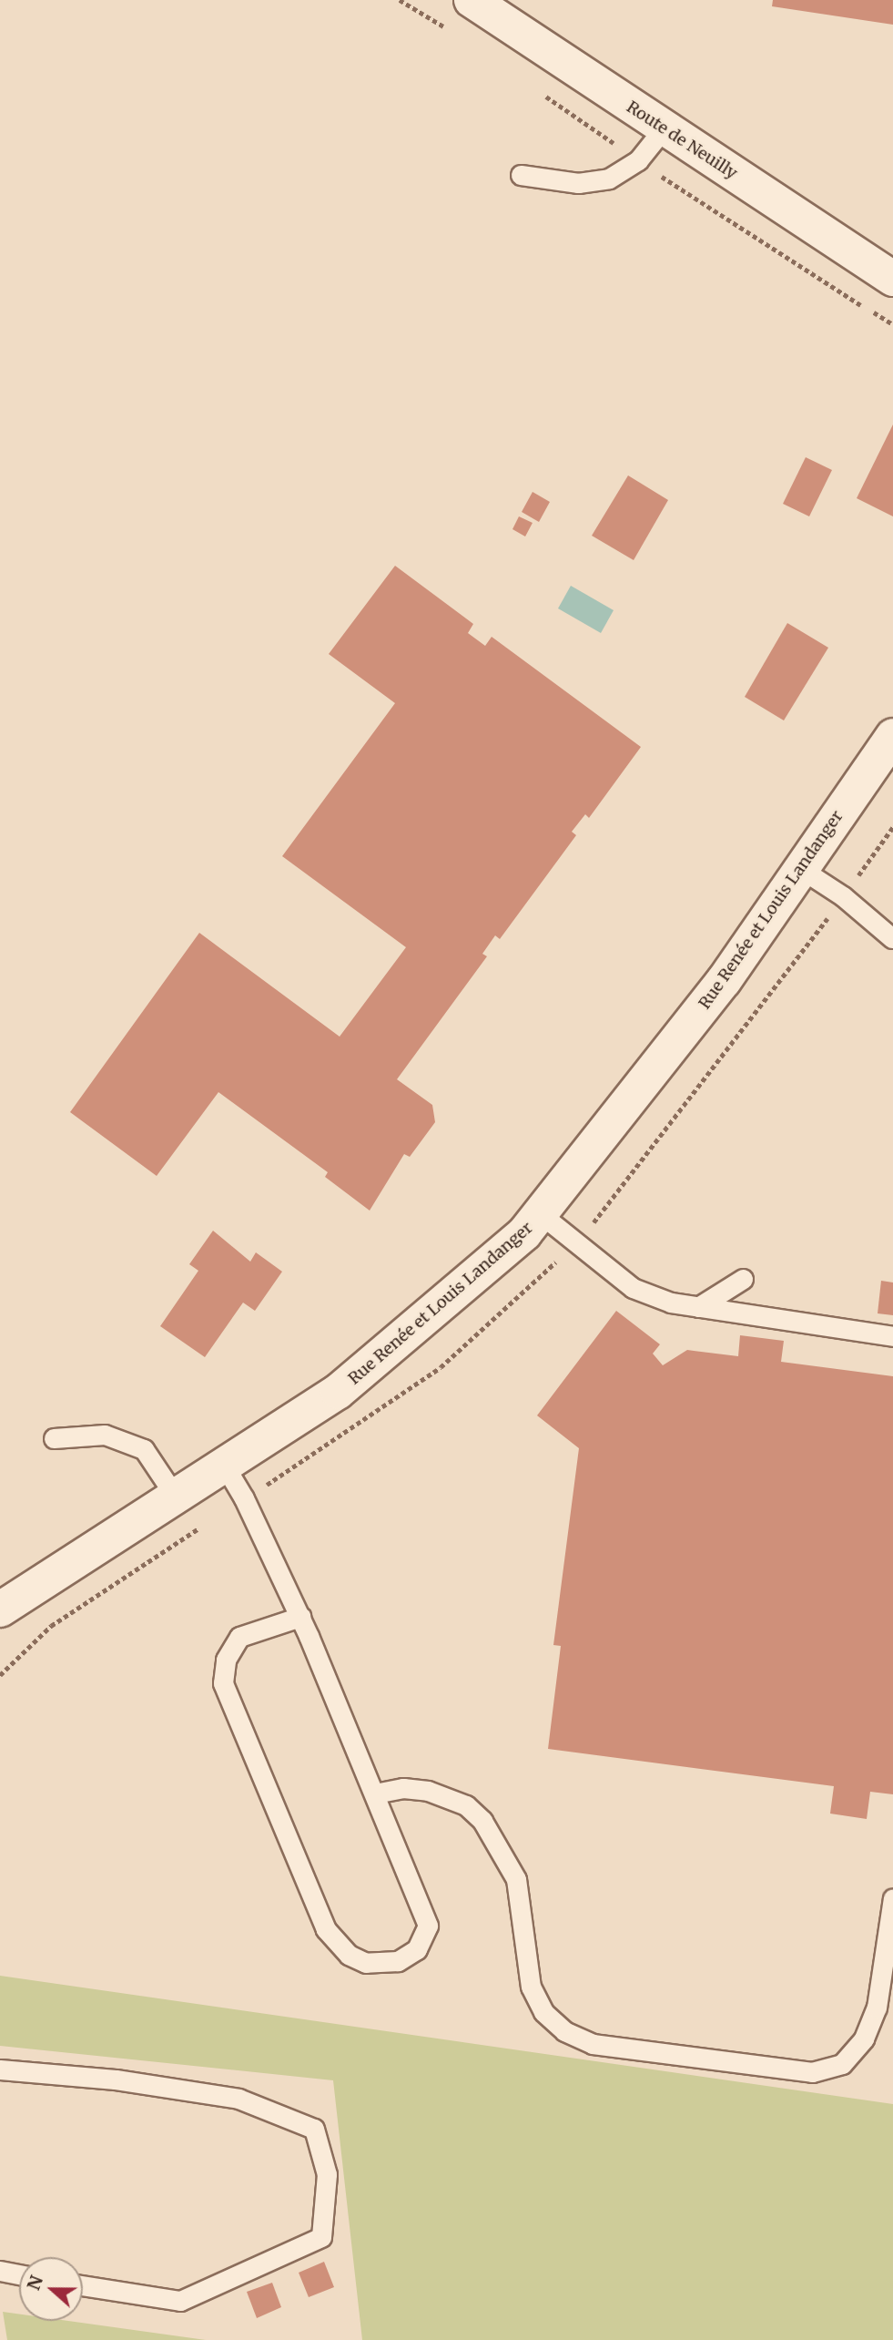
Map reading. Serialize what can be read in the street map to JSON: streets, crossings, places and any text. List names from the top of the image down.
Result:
{
  "streets": {
    "street": ["Route de Neuilly", "Rue Renée et Louis Landanger"]
  },
  "north": "left"
}
